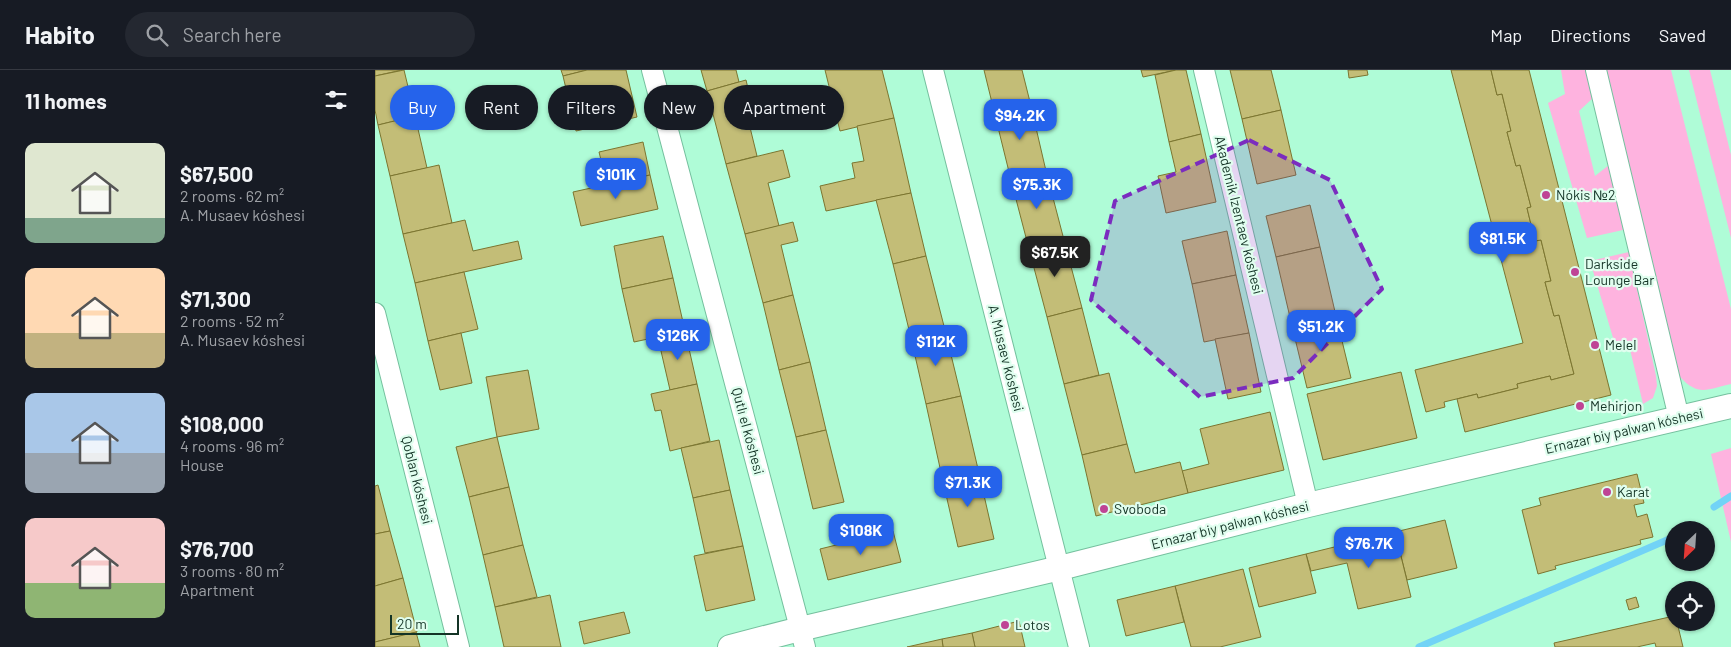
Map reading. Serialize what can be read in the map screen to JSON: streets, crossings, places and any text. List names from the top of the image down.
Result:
{
  "streets": {
    "street": [
      "Akademik Izentaev kóshesi",
      "A. Musaev kóshesi",
      "Qutlı el kóshesi",
      "Ernazar biy palwan kóshesi",
      "Qoblan kóshesi"
    ]
  },
  "crossings": [
    ["Akademik Izentaev kóshesi", "Ernazar biy palwan kóshesi"],
    ["A. Musaev kóshesi", "Ernazar biy palwan kóshesi"],
    ["Qutlı el kóshesi", "Ernazar biy palwan kóshesi"]
  ],
  "places": [
    "Nókis №2",
    "Darkside Lounge Bar",
    "Melel",
    "Mehirjon",
    "Karat",
    "Svoboda",
    "Lotos"
  ],
  "scale_bar": "20 m",
  "north": "bottom left",
  "page": {
    "header": "Habito",
    "search": "Search here",
    "nav": ["Map", "Directions", "Saved"],
    "heading": "11 homes",
    "chip": [
      "Buy",
      "Rent",
      "Filters",
      "New",
      "Apartment"
    ],
    "price": [
      "$94.2K",
      "$101K",
      "$75.3K",
      "$81.5K",
      "$67.5K",
      "$51.2K",
      "$126K",
      "$112K",
      "$71.3K",
      "$108K",
      "$76.7K"
    ],
    "list": [
      {
        "name": "$67,500",
        "note": "2 rooms · 62 m² · A. Musaev kóshesi"
      },
      {
        "name": "$71,300",
        "note": "2 rooms · 52 m² · A. Musaev kóshesi"
      },
      {
        "name": "$108,000",
        "note": "4 rooms · 96 m² · House"
      },
      {
        "name": "$76,700",
        "note": "3 rooms · 80 m² · Apartment"
      }
    ],
    "scale": "20 m"
  }
}
